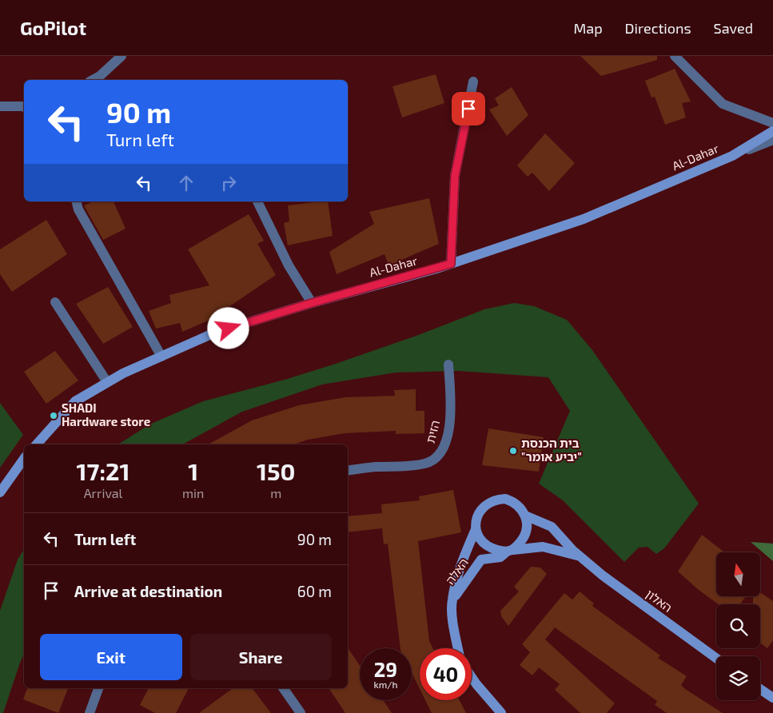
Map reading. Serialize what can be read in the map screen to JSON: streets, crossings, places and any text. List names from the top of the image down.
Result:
{
  "streets": {
    "street": [
      "Al-Dahar",
      "הזית",
      "האלה",
      "האלון"
    ]
  },
  "crossings": [
    ["האלה", "האלון"]
  ],
  "places": ["SHADI Hardware store", "בית הכנסת \"יביע אומר\""],
  "north": "top",
  "page": {
    "header": "GoPilot",
    "nav": ["Map", "Directions", "Saved"],
    "turn": ["90 m", "Turn left"],
    "eta": [
      "17:21",
      "Arrival",
      "1",
      "min",
      "150",
      "m"
    ],
    "list": [
      {
        "name": "Turn left",
        "value": "90 m"
      },
      {
        "name": "Arrive at destination",
        "value": "60 m"
      }
    ],
    "buttons": ["Exit", "Share"],
    "speed": "29 km/h",
    "limit": "40"
  }
}
